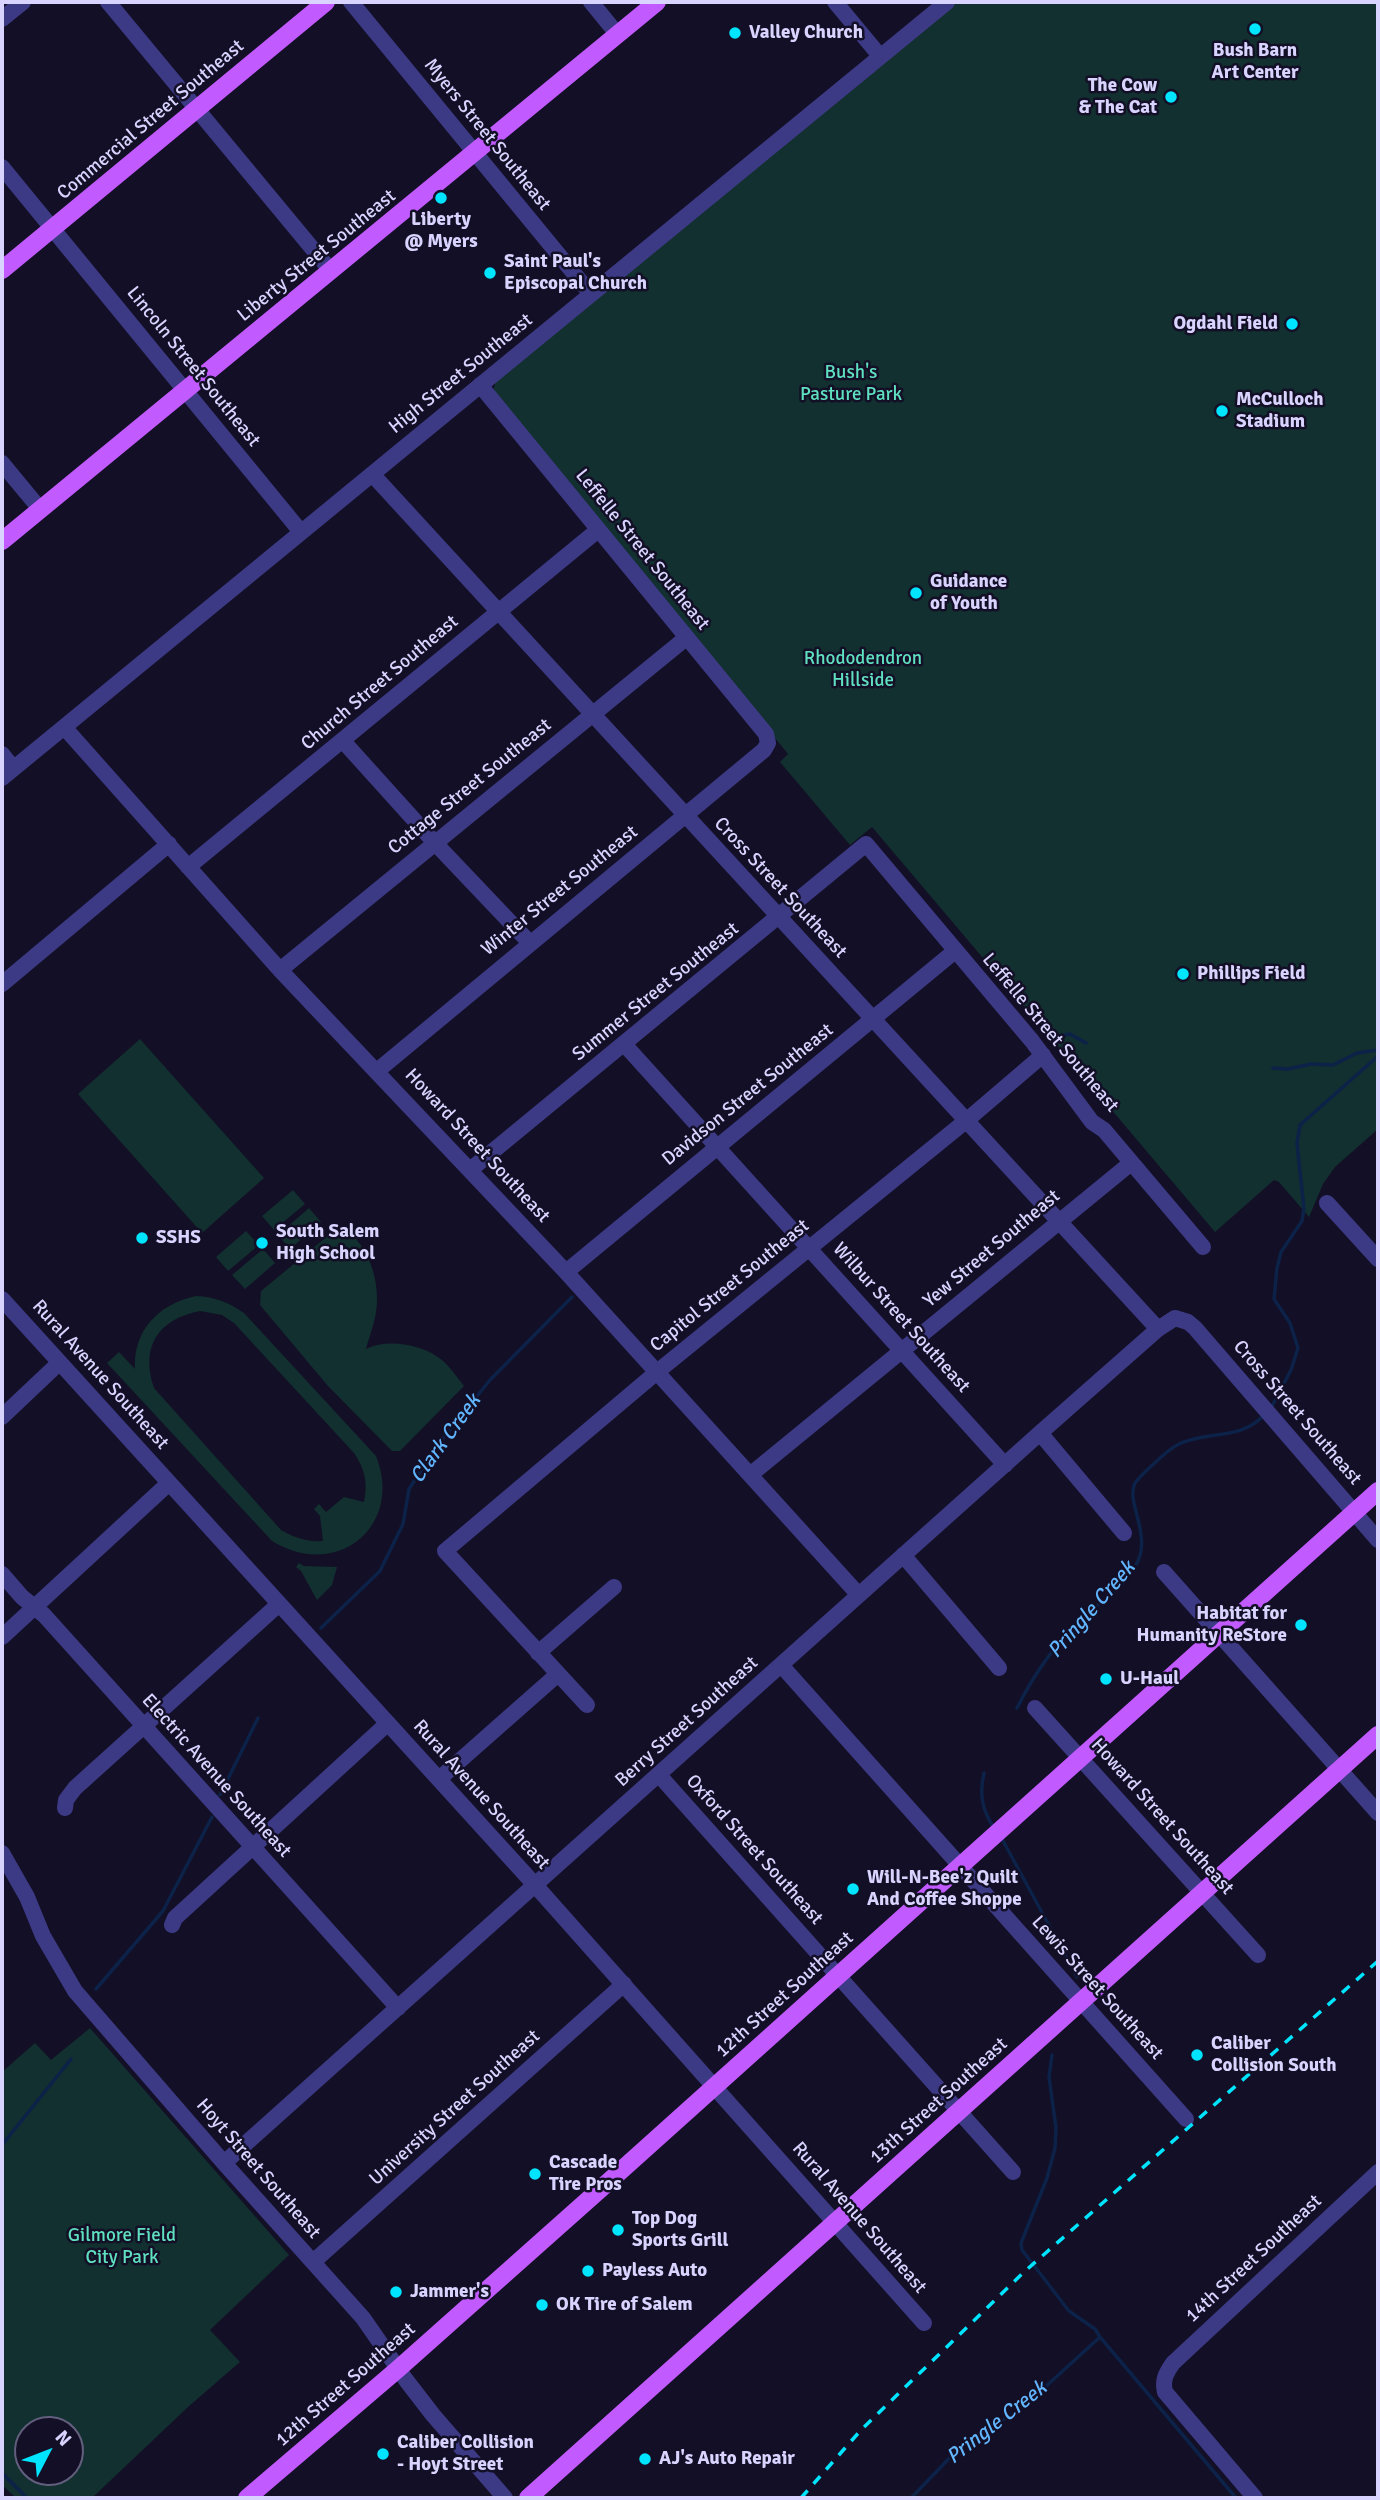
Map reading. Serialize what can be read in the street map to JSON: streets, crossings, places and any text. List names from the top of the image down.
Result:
{
  "streets": {
    "main road": [
      "Commercial Street Southeast",
      "Liberty Street Southeast",
      "12th Street Southeast",
      "13th Street Southeast"
    ],
    "street": [
      "Myers Street Southeast",
      "Lincoln Street Southeast",
      "High Street Southeast",
      "Leffelle Street Southeast",
      "Church Street Southeast",
      "Cottage Street Southeast",
      "Cross Street Southeast",
      "Winter Street Southeast",
      "Summer Street Southeast",
      "Davidson Street Southeast",
      "Howard Street Southeast",
      "Yew Street Southeast",
      "Capitol Street Southeast",
      "Wilbur Street Southeast",
      "Rural Avenue Southeast",
      "Berry Street Southeast",
      "Electric Avenue Southeast",
      "Oxford Street Southeast",
      "Lewis Street Southeast",
      "University Street Southeast",
      "Hoyt Street Southeast",
      "14th Street Southeast"
    ]
  },
  "crossings": [
    ["Commercial Street Southeast", "Lincoln Street Southeast"],
    ["Myers Street Southeast", "Liberty Street Southeast"],
    ["Myers Street Southeast", "High Street Southeast"],
    ["Liberty Street Southeast", "Lincoln Street Southeast"],
    ["Lincoln Street Southeast", "High Street Southeast"],
    ["High Street Southeast", "Leffelle Street Southeast"],
    ["High Street Southeast", "Cross Street Southeast"],
    ["High Street Southeast", "Howard Street Southeast"],
    ["Leffelle Street Southeast", "Church Street Southeast"],
    ["Leffelle Street Southeast", "Cottage Street Southeast"],
    ["Leffelle Street Southeast", "Winter Street Southeast"],
    ["Leffelle Street Southeast", "Summer Street Southeast"],
    ["Leffelle Street Southeast", "Davidson Street Southeast"],
    ["Leffelle Street Southeast", "Yew Street Southeast"],
    ["Leffelle Street Southeast", "Capitol Street Southeast"],
    ["Church Street Southeast", "Cross Street Southeast"],
    ["Church Street Southeast", "Howard Street Southeast"],
    ["Cottage Street Southeast", "Cross Street Southeast"],
    ["Cottage Street Southeast", "Howard Street Southeast"],
    ["Cross Street Southeast", "Winter Street Southeast"],
    ["Cross Street Southeast", "Summer Street Southeast"],
    ["Cross Street Southeast", "Davidson Street Southeast"],
    ["Cross Street Southeast", "Yew Street Southeast"],
    ["Cross Street Southeast", "Capitol Street Southeast"],
    ["Cross Street Southeast", "Berry Street Southeast"],
    ["Cross Street Southeast", "12th Street Southeast"],
    ["Winter Street Southeast", "Howard Street Southeast"],
    ["Summer Street Southeast", "Howard Street Southeast"],
    ["Summer Street Southeast", "Wilbur Street Southeast"],
    ["Davidson Street Southeast", "Howard Street Southeast"],
    ["Davidson Street Southeast", "Wilbur Street Southeast"],
    ["Howard Street Southeast", "Yew Street Southeast"],
    ["Howard Street Southeast", "Capitol Street Southeast"],
    ["Howard Street Southeast", "Berry Street Southeast"],
    ["Howard Street Southeast", "12th Street Southeast"],
    ["Howard Street Southeast", "13th Street Southeast"],
    ["Yew Street Southeast", "Wilbur Street Southeast"],
    ["Capitol Street Southeast", "Wilbur Street Southeast"],
    ["Wilbur Street Southeast", "Berry Street Southeast"],
    ["Rural Avenue Southeast", "Berry Street Southeast"],
    ["Rural Avenue Southeast", "12th Street Southeast"],
    ["Rural Avenue Southeast", "13th Street Southeast"],
    ["Rural Avenue Southeast", "University Street Southeast"],
    ["Berry Street Southeast", "Electric Avenue Southeast"],
    ["Berry Street Southeast", "Oxford Street Southeast"],
    ["Berry Street Southeast", "Lewis Street Southeast"],
    ["Berry Street Southeast", "Hoyt Street Southeast"],
    ["Oxford Street Southeast", "12th Street Southeast"],
    ["Oxford Street Southeast", "13th Street Southeast"],
    ["Lewis Street Southeast", "12th Street Southeast"],
    ["Lewis Street Southeast", "13th Street Southeast"],
    ["12th Street Southeast", "Hoyt Street Southeast"],
    ["University Street Southeast", "Hoyt Street Southeast"]
  ],
  "water": ["Clark Creek", "Pringle Creek"],
  "parks": ["Bush's Pasture Park", "Rhododendron Hillside", "Gilmore Field City Park"],
  "places": [
    "Bush Barn Art Center",
    "Valley Church",
    "The Cow & The Cat",
    "Liberty @ Myers",
    "Saint Paul's Episcopal Church",
    "Ogdahl Field",
    "McCulloch Stadium",
    "Guidance of Youth",
    "Phillips Field",
    "SSHS",
    "South Salem High School",
    "Habitat for Humanity ReStore",
    "U-Haul",
    "Will-N-Bee'z Quilt And Coffee Shoppe",
    "Caliber Collision South",
    "Cascade Tire Pros",
    "Top Dog Sports Grill",
    "Payless Auto",
    "Jammer's",
    "OK Tire of Salem",
    "Caliber Collision - Hoyt Street",
    "AJ's Auto Repair"
  ],
  "north": "top right"
}
